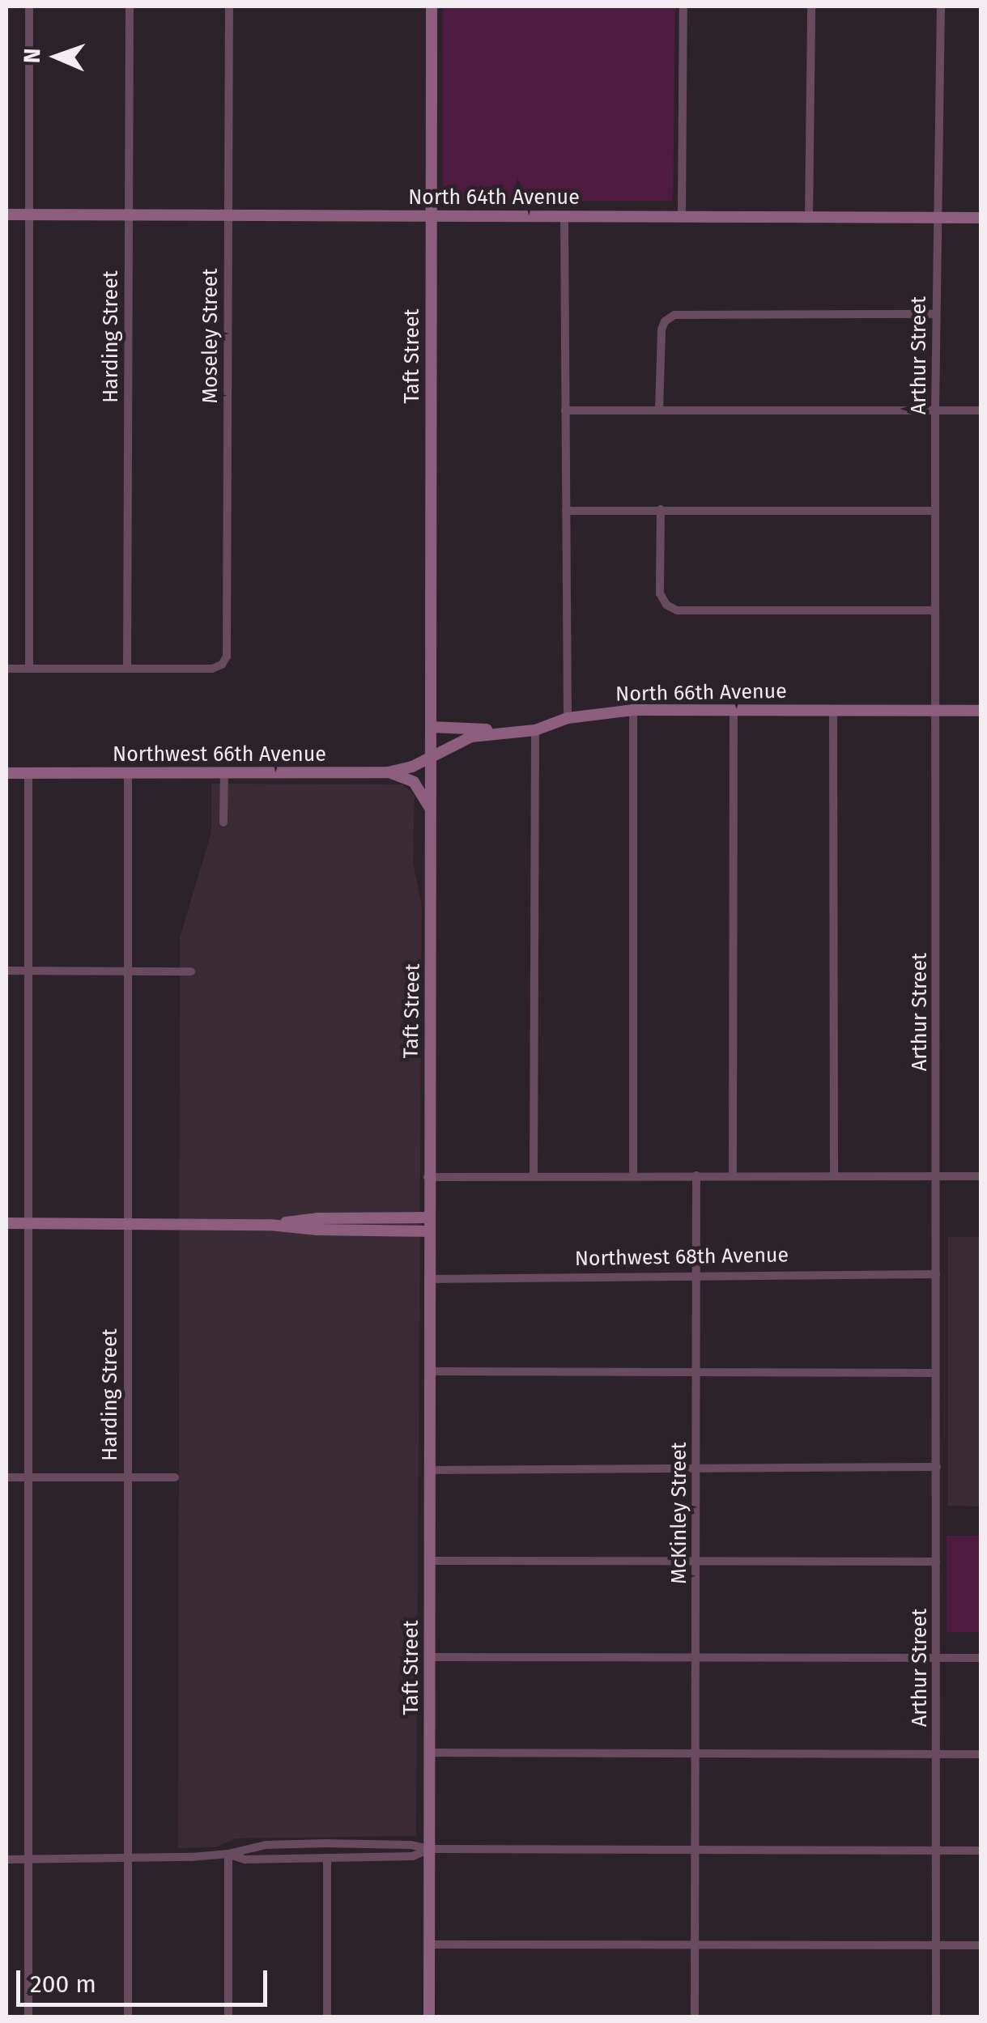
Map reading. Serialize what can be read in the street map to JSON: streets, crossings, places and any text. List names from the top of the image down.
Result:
{
  "streets": {
    "street": [
      "North 64th Avenue",
      "Moseley Street",
      "Harding Street",
      "Arthur Street",
      "Taft Street",
      "North 66th Avenue",
      "Northwest 66th Avenue",
      "Northwest 68th Avenue",
      "McKinley Street"
    ]
  },
  "crossings": [
    ["North 64th Avenue", "Moseley Street"],
    ["North 64th Avenue", "Harding Street"],
    ["North 64th Avenue", "Arthur Street"],
    ["North 64th Avenue", "Taft Street"],
    ["Moseley Street", "Harding Street"],
    ["Harding Street", "Northwest 66th Avenue"],
    ["Arthur Street", "North 66th Avenue"],
    ["Arthur Street", "Northwest 68th Avenue"],
    ["Taft Street", "North 66th Avenue"],
    ["Taft Street", "Northwest 66th Avenue"],
    ["Taft Street", "Northwest 68th Avenue"],
    ["North 66th Avenue", "Northwest 66th Avenue"],
    ["Northwest 68th Avenue", "McKinley Street"]
  ],
  "scale_bar": "200 m",
  "north": "left"
}
